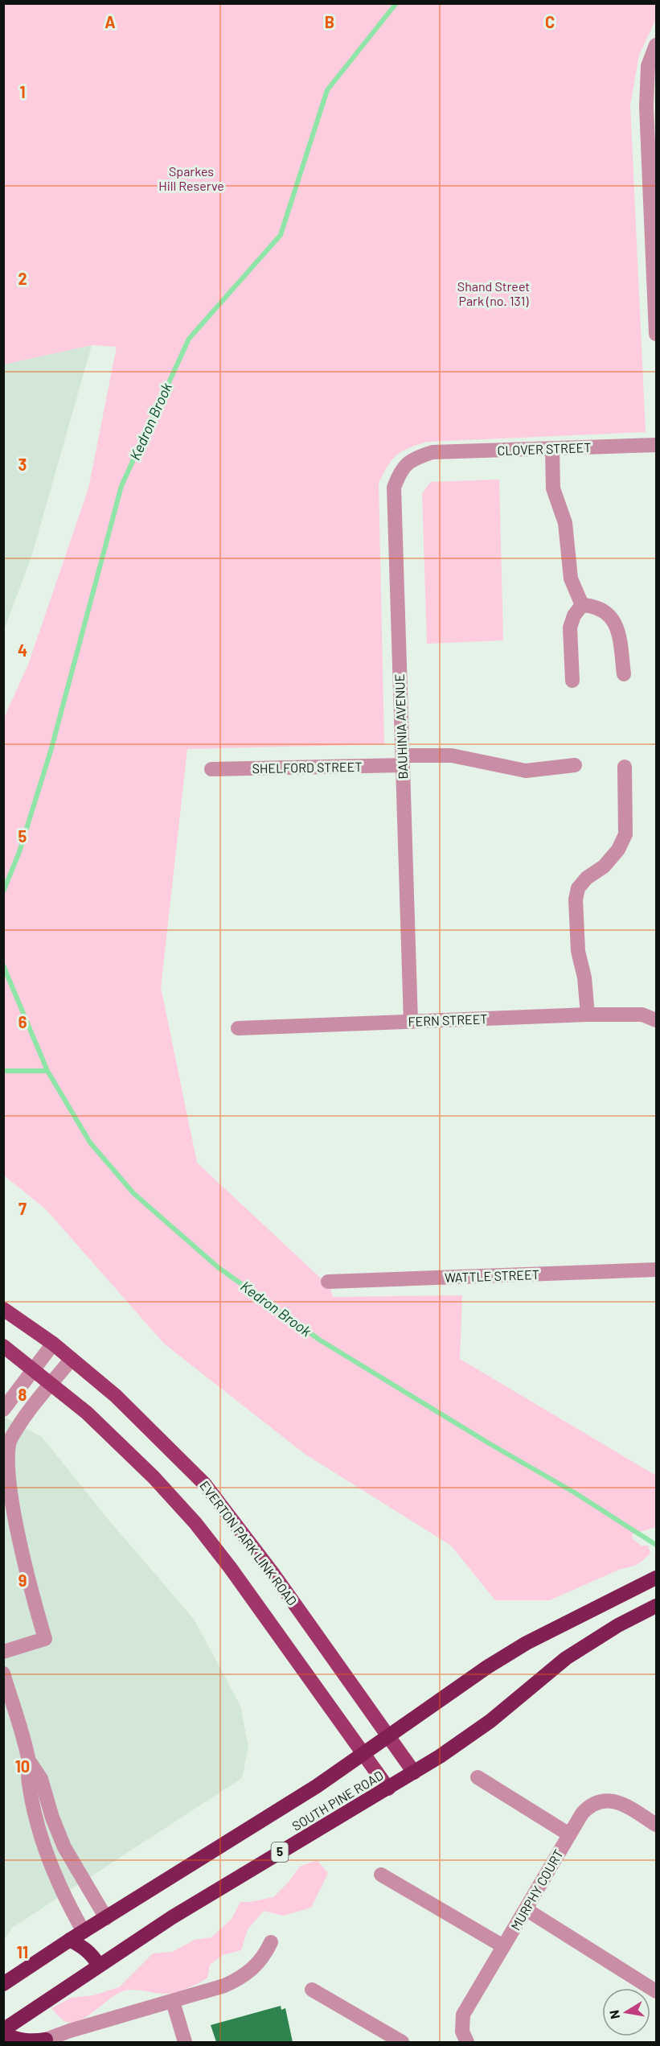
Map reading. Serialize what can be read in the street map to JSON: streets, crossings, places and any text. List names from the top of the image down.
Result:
{
  "streets": {
    "highway": ["SOUTH PINE ROAD", "5"],
    "main road": ["EVERTON PARK LINK ROAD"],
    "street": [
      "CLOVER STREET",
      "BAUHINIA AVENUE",
      "SHELFORD STREET",
      "FERN STREET",
      "WATTLE STREET",
      "MURPHY COURT"
    ]
  },
  "crossings": [
    ["CLOVER STREET", "BAUHINIA AVENUE"],
    ["BAUHINIA AVENUE", "SHELFORD STREET"],
    ["BAUHINIA AVENUE", "FERN STREET"],
    ["EVERTON PARK LINK ROAD", "SOUTH PINE ROAD"]
  ],
  "water": ["Kedron Brook"],
  "parks": ["Sparkes Hill Reserve", "Shand Street Park (no. 131)"],
  "north": "left",
  "grid": {
    "columns": ["A", "B", "C"],
    "rows": [
      "1",
      "2",
      "3",
      "4",
      "5",
      "6",
      "7",
      "8",
      "9",
      "10",
      "11"
    ]
  }
}
